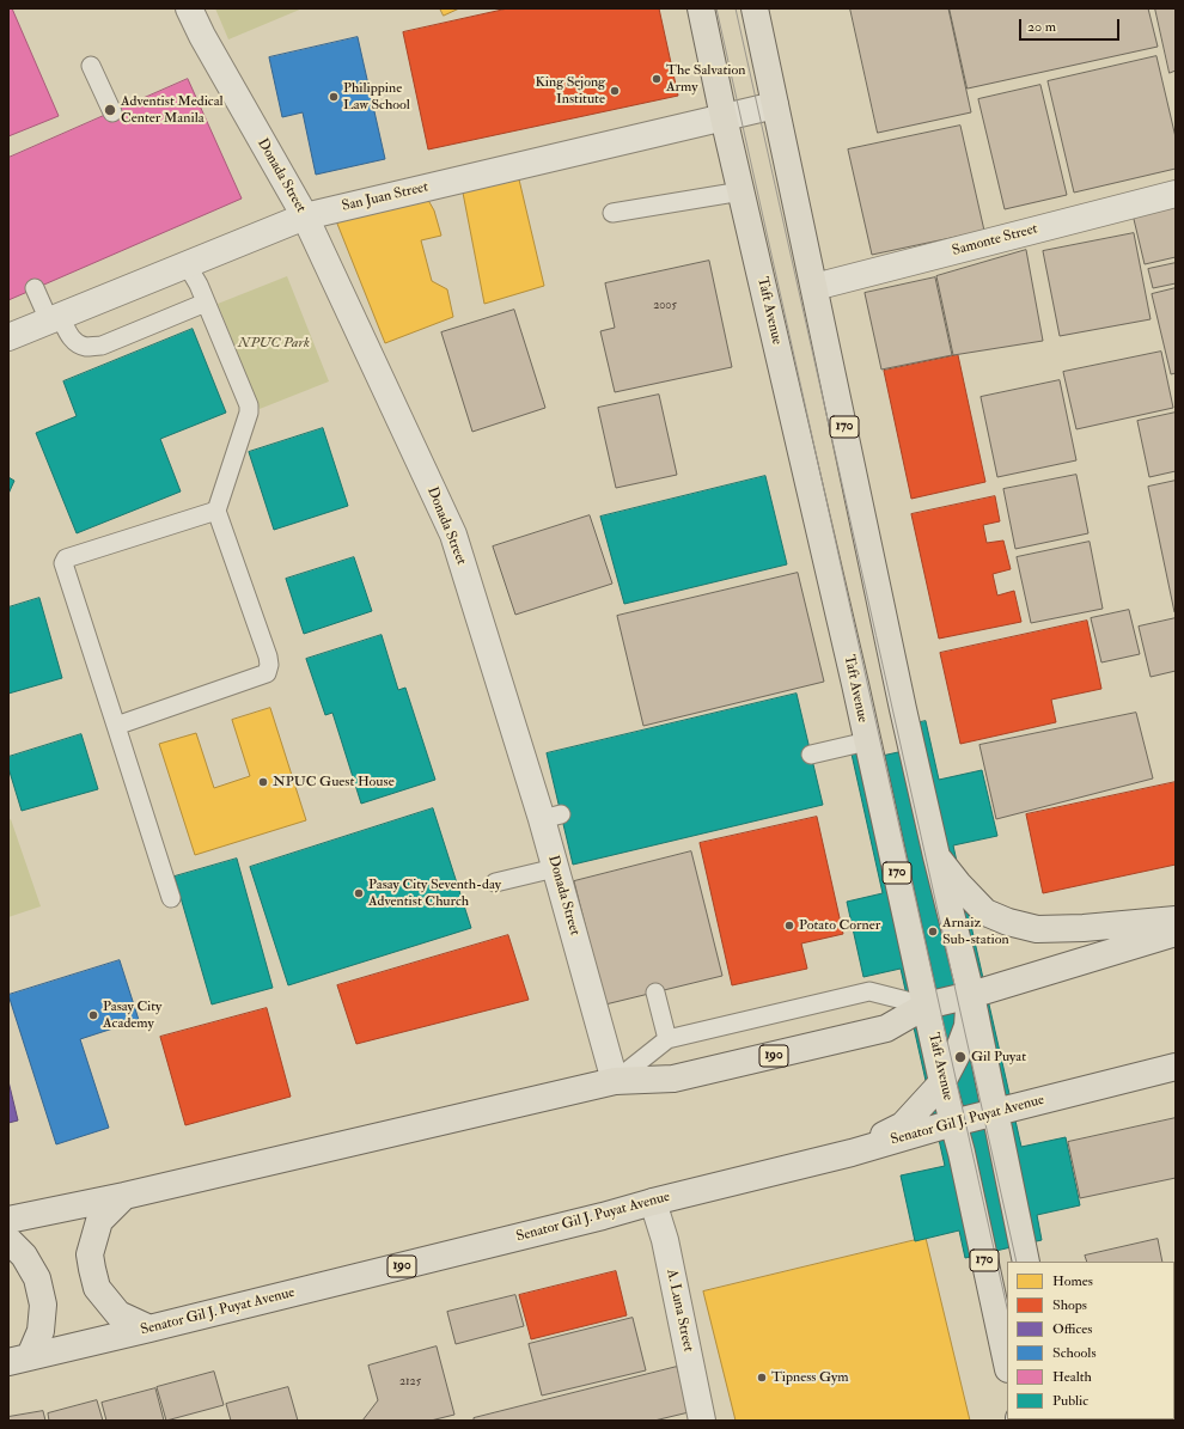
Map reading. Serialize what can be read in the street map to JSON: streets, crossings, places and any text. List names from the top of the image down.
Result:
{
  "streets": {
    "main road": [
      "Taft Avenue",
      "170",
      "190",
      "Senator Gil J. Puyat Avenue"
    ],
    "street": [
      "Donada Street",
      "San Juan Street",
      "Samonte Street",
      "A. Luna Street"
    ]
  },
  "crossings": [
    ["Donada Street", "San Juan Street"],
    ["Donada Street", "190"],
    ["San Juan Street", "Taft Avenue"],
    ["San Juan Street", "170"],
    ["Samonte Street", "170"],
    ["Taft Avenue", "190"],
    ["Taft Avenue", "Senator Gil J. Puyat Avenue"],
    ["170", "190"],
    ["170", "Senator Gil J. Puyat Avenue"],
    ["Senator Gil J. Puyat Avenue", "A. Luna Street"]
  ],
  "parks": ["NPUC Park"],
  "places": [
    "The Salvation Army",
    "King Sejong Institute",
    "Philippine Law School",
    "Adventist Medical Center Manila",
    "NPUC Guest House",
    "Pasay City Seventh-day Adventist Church",
    "Potato Corner",
    "Arnaiz Sub-station",
    "Pasay City Academy",
    "Gil Puyat",
    "Tipness Gym"
  ],
  "house_numbers": ["2005", "2125"],
  "legend": [
    "Homes",
    "Shops",
    "Offices",
    "Schools",
    "Health",
    "Public"
  ],
  "scale_bar": "20 m"
}
